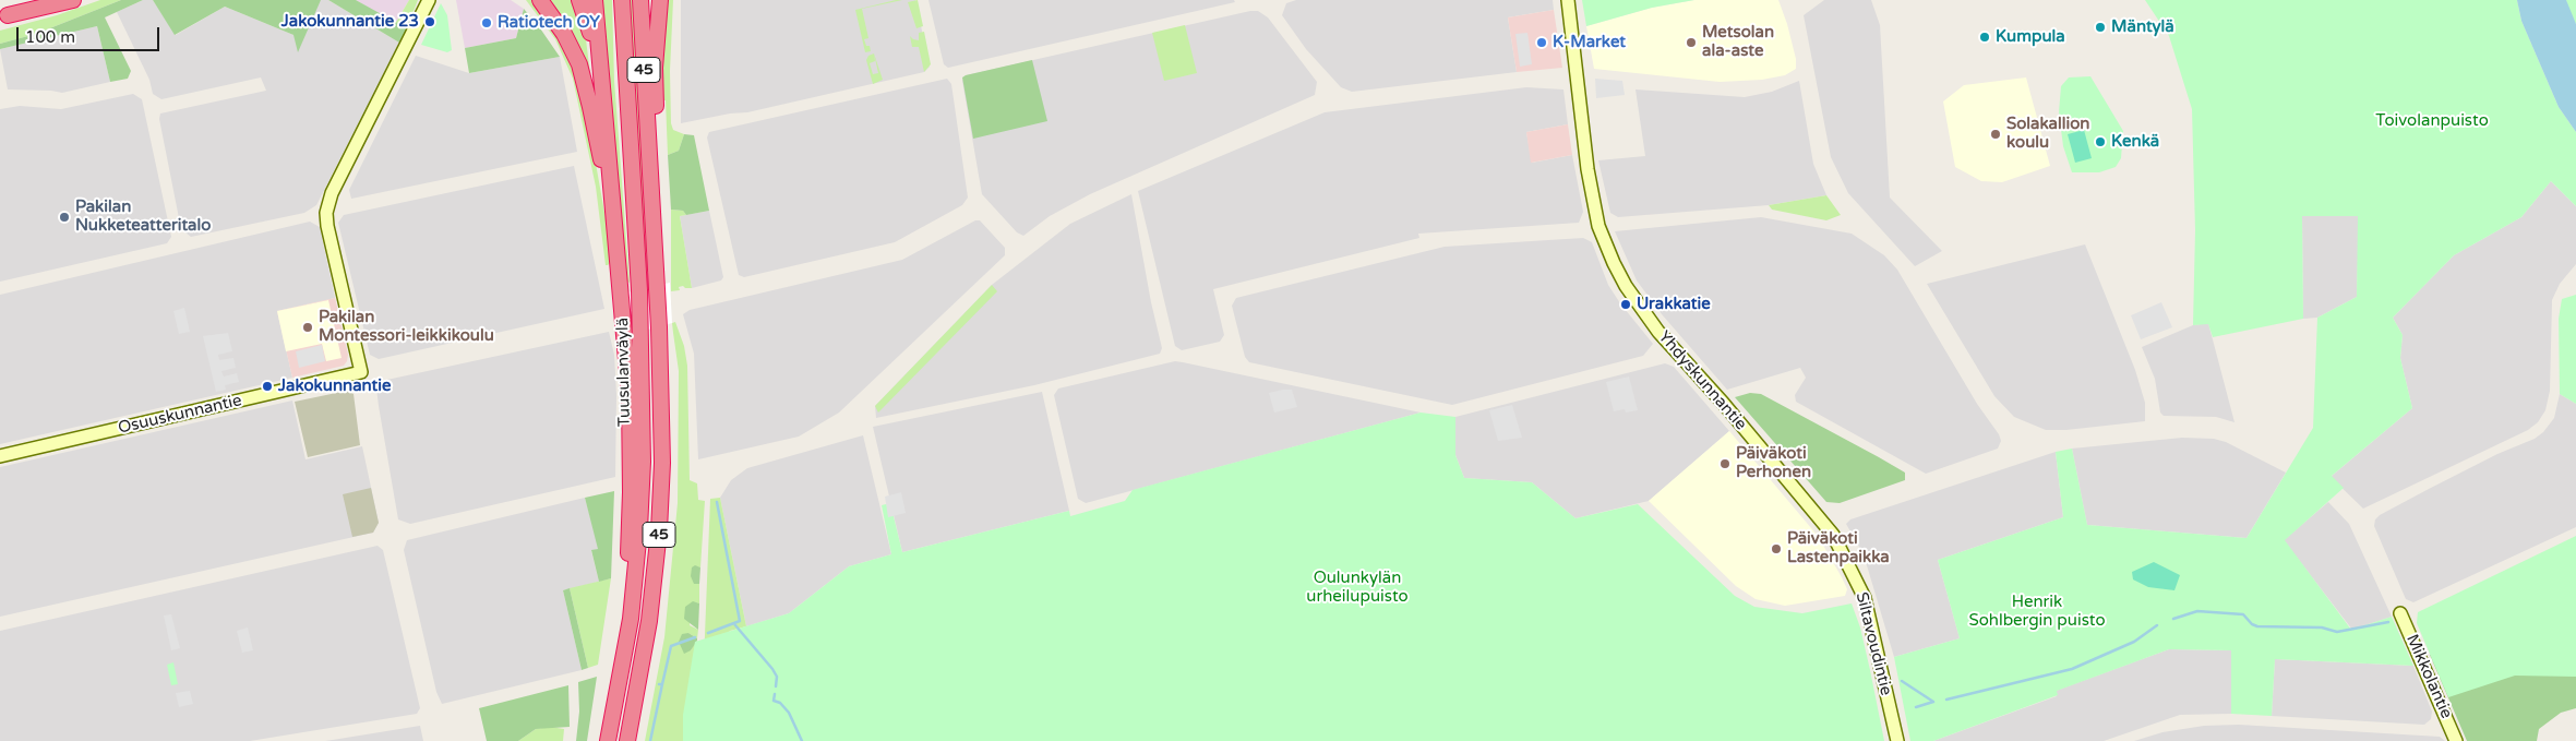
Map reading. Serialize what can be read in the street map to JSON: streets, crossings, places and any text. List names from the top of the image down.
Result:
{
  "streets": {
    "highway": ["45", "Tuusulanväylä"],
    "street": [
      "Yhdyskunnantie",
      "Osuuskunnantie",
      "Siltavoudintie",
      "Mikkolantie"
    ]
  },
  "crossings": [
    ["Yhdyskunnantie", "Siltavoudintie"]
  ],
  "parks": ["Toivolanpuisto", "Oulunkylän urheilupuisto", "Henrik Sohlbergin puisto"],
  "places": [
    "Jakokunnantie 23",
    "Ratiotech OY",
    "Mäntylä",
    "Kumpula",
    "K-Market",
    "Metsolan ala-aste",
    "Solakallion koulu",
    "Kenkä",
    "Pakilan Nukketeatteritalo",
    "Urakkatie",
    "Pakilan Montessori-leikkikoulu",
    "Jakokunnantie",
    "Päiväkoti Perhonen",
    "Päiväkoti Lastenpaikka"
  ],
  "scale_bar": "100 m"
}
